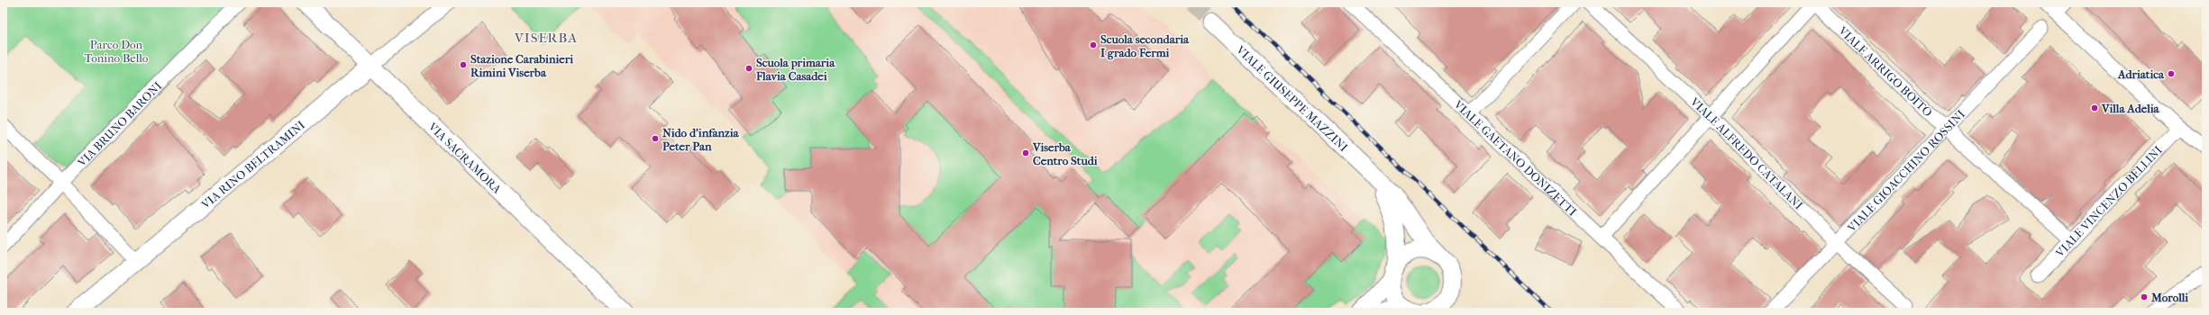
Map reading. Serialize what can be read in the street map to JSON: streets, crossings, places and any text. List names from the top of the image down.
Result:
{
  "streets": {
    "street": [
      "VIALE ARRIGO BOITO",
      "VIALE GIUSEPPE MAZZINI",
      "VIA BRUNO BARONI",
      "VIALE ALFREDO CATALANI",
      "VIA SACRAMORA",
      "VIALE GAETANO DONIZETTI",
      "VIA RINO BELTRAMINI",
      "VIALE GIOACCHINO ROSSINI",
      "VIALE VINCENZO BELLINI"
    ]
  },
  "crossings": [
    ["VIALE ARRIGO BOITO", "VIALE GIOACCHINO ROSSINI"],
    ["VIALE ARRIGO BOITO", "VIALE VINCENZO BELLINI"],
    ["VIALE ALFREDO CATALANI", "VIALE GIOACCHINO ROSSINI"],
    ["VIA SACRAMORA", "VIA RINO BELTRAMINI"]
  ],
  "districts": ["VISERBA"],
  "parks": ["Parco Don Tonino Bello"],
  "places": [
    "Scuola secondaria I grado Fermi",
    "Stazione Carabinieri Rimini Viserba",
    "Scuola primaria Flavia Casadei",
    "Adriatica",
    "Villa Adelia",
    "Nido d'infanzia Peter Pan",
    "Viserba Centro Studi",
    "Morolli"
  ]
}
